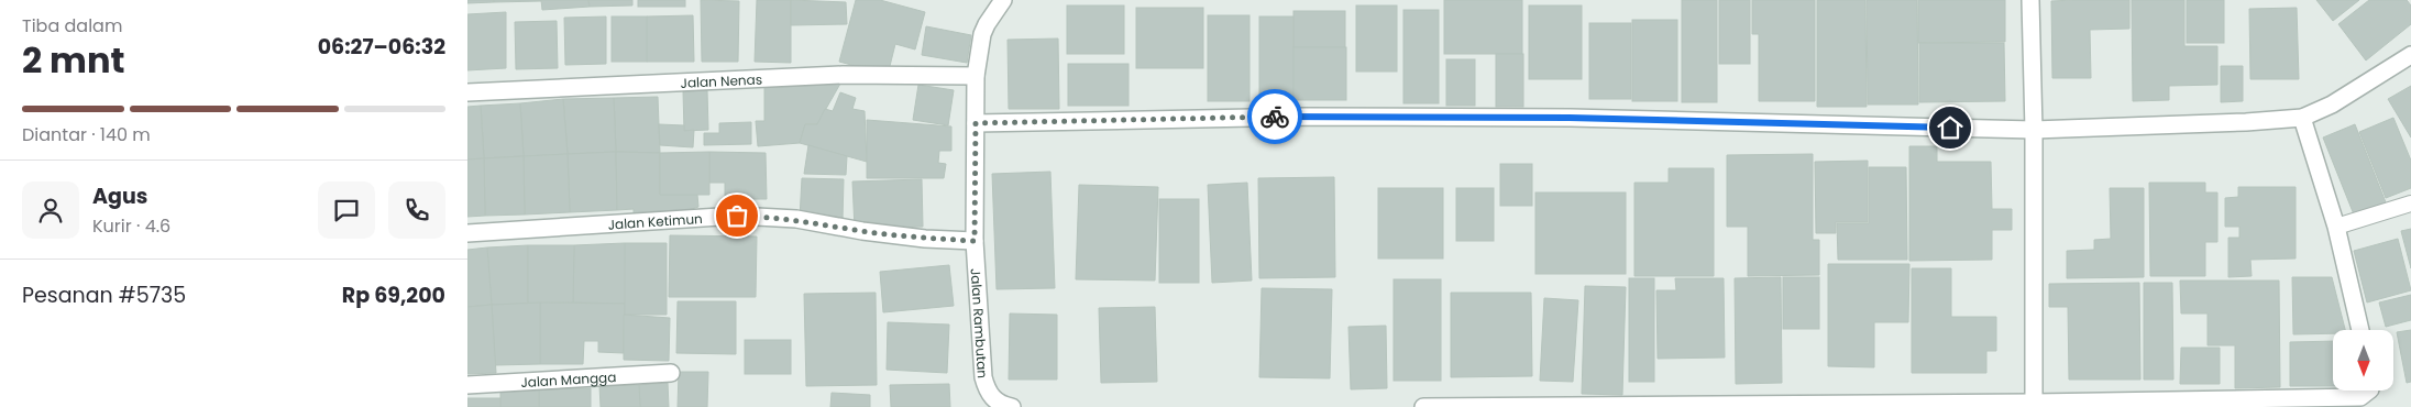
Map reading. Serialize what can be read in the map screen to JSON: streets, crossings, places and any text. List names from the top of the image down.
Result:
{
  "streets": {
    "street": [
      "Jalan Nenas",
      "Jalan Ketimun",
      "Jalan Rambutan",
      "Jalan Mangga"
    ]
  },
  "crossings": [
    ["Jalan Nenas", "Jalan Rambutan"],
    ["Jalan Ketimun", "Jalan Rambutan"]
  ],
  "north": "bottom",
  "page": {
    "heading": ["2 mnt", "Tiba dalam", "06:27–06:32"],
    "panel": [
      "Agus",
      "Kurir · 4.6",
      "Pesanan #5735",
      "Rp 69,200"
    ],
    "bar": "Diantar · 140 m"
  }
}
